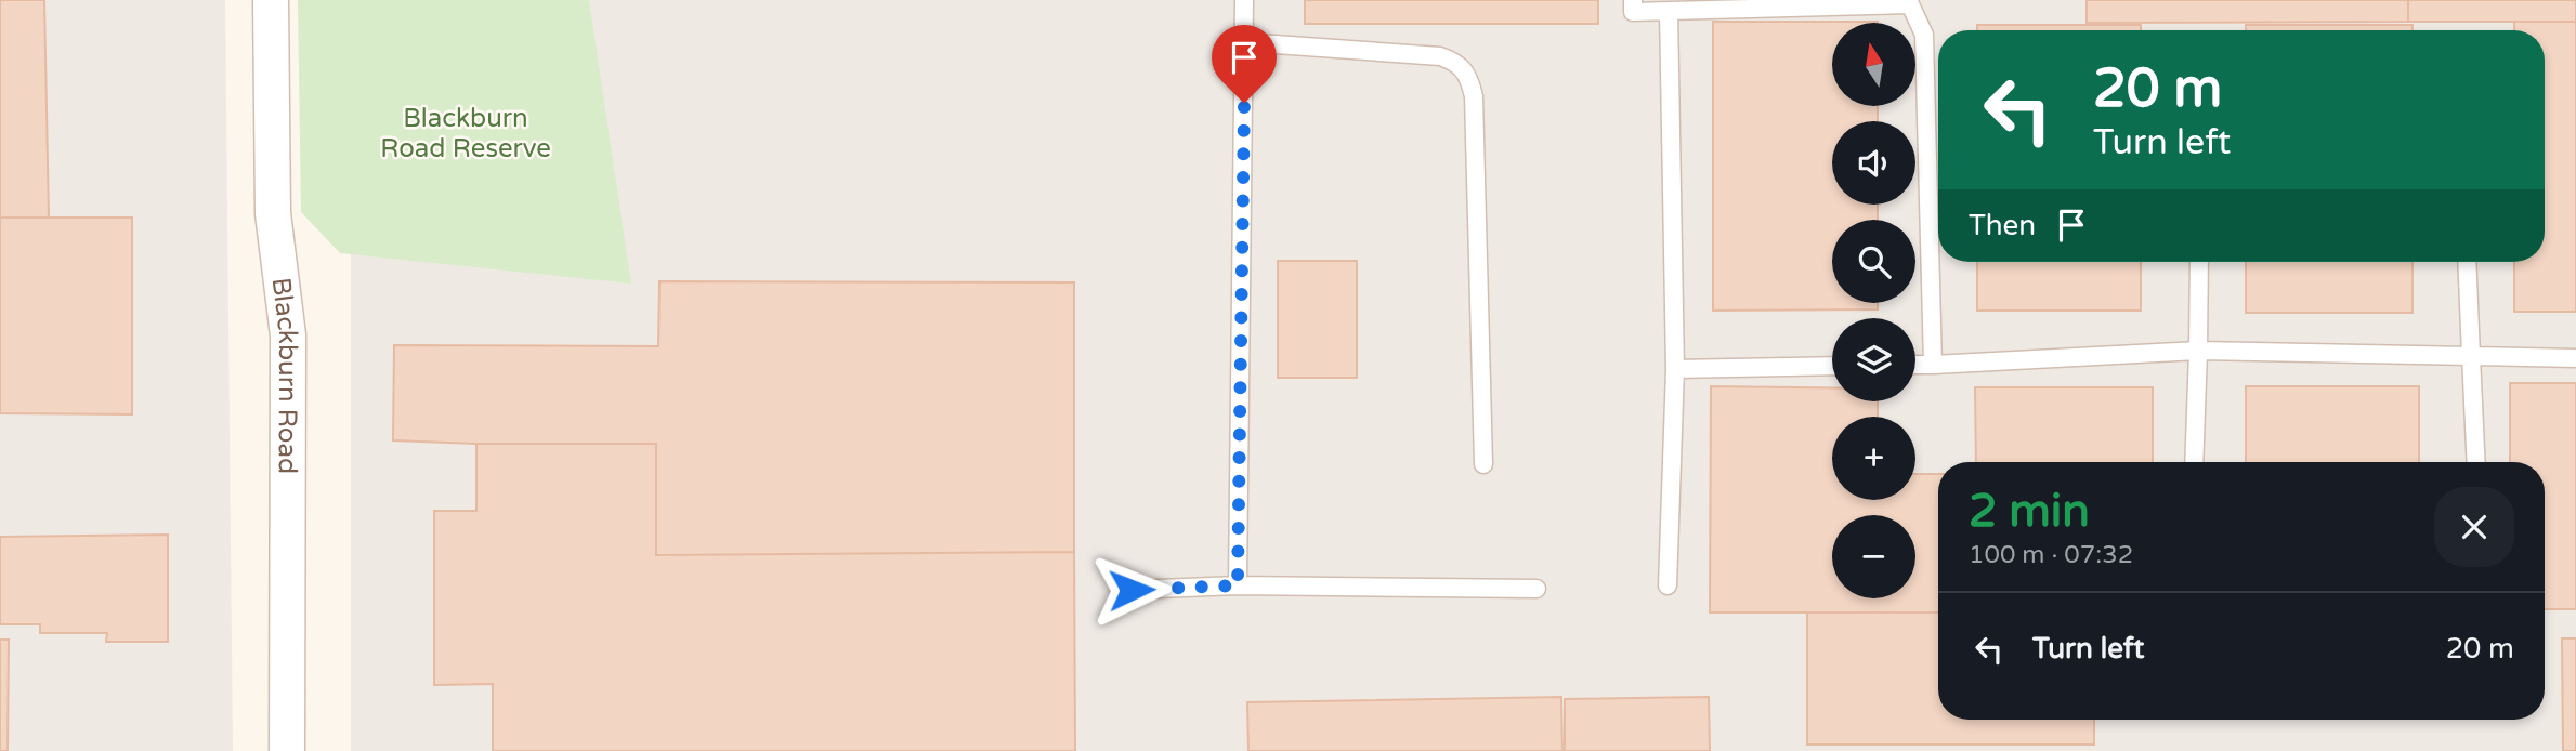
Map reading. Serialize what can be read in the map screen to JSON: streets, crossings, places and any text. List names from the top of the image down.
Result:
{
  "streets": {
    "street": ["Blackburn Road"]
  },
  "parks": ["Blackburn Road Reserve"],
  "north": "top",
  "page": {
    "map_buttons": ["+", "−"],
    "turn": ["20 m", "Turn left"],
    "then": "Then",
    "heading": ["2 min", "100 m · 07:32"],
    "list": [
      {
        "name": "Turn left",
        "value": "20 m"
      }
    ]
  }
}
